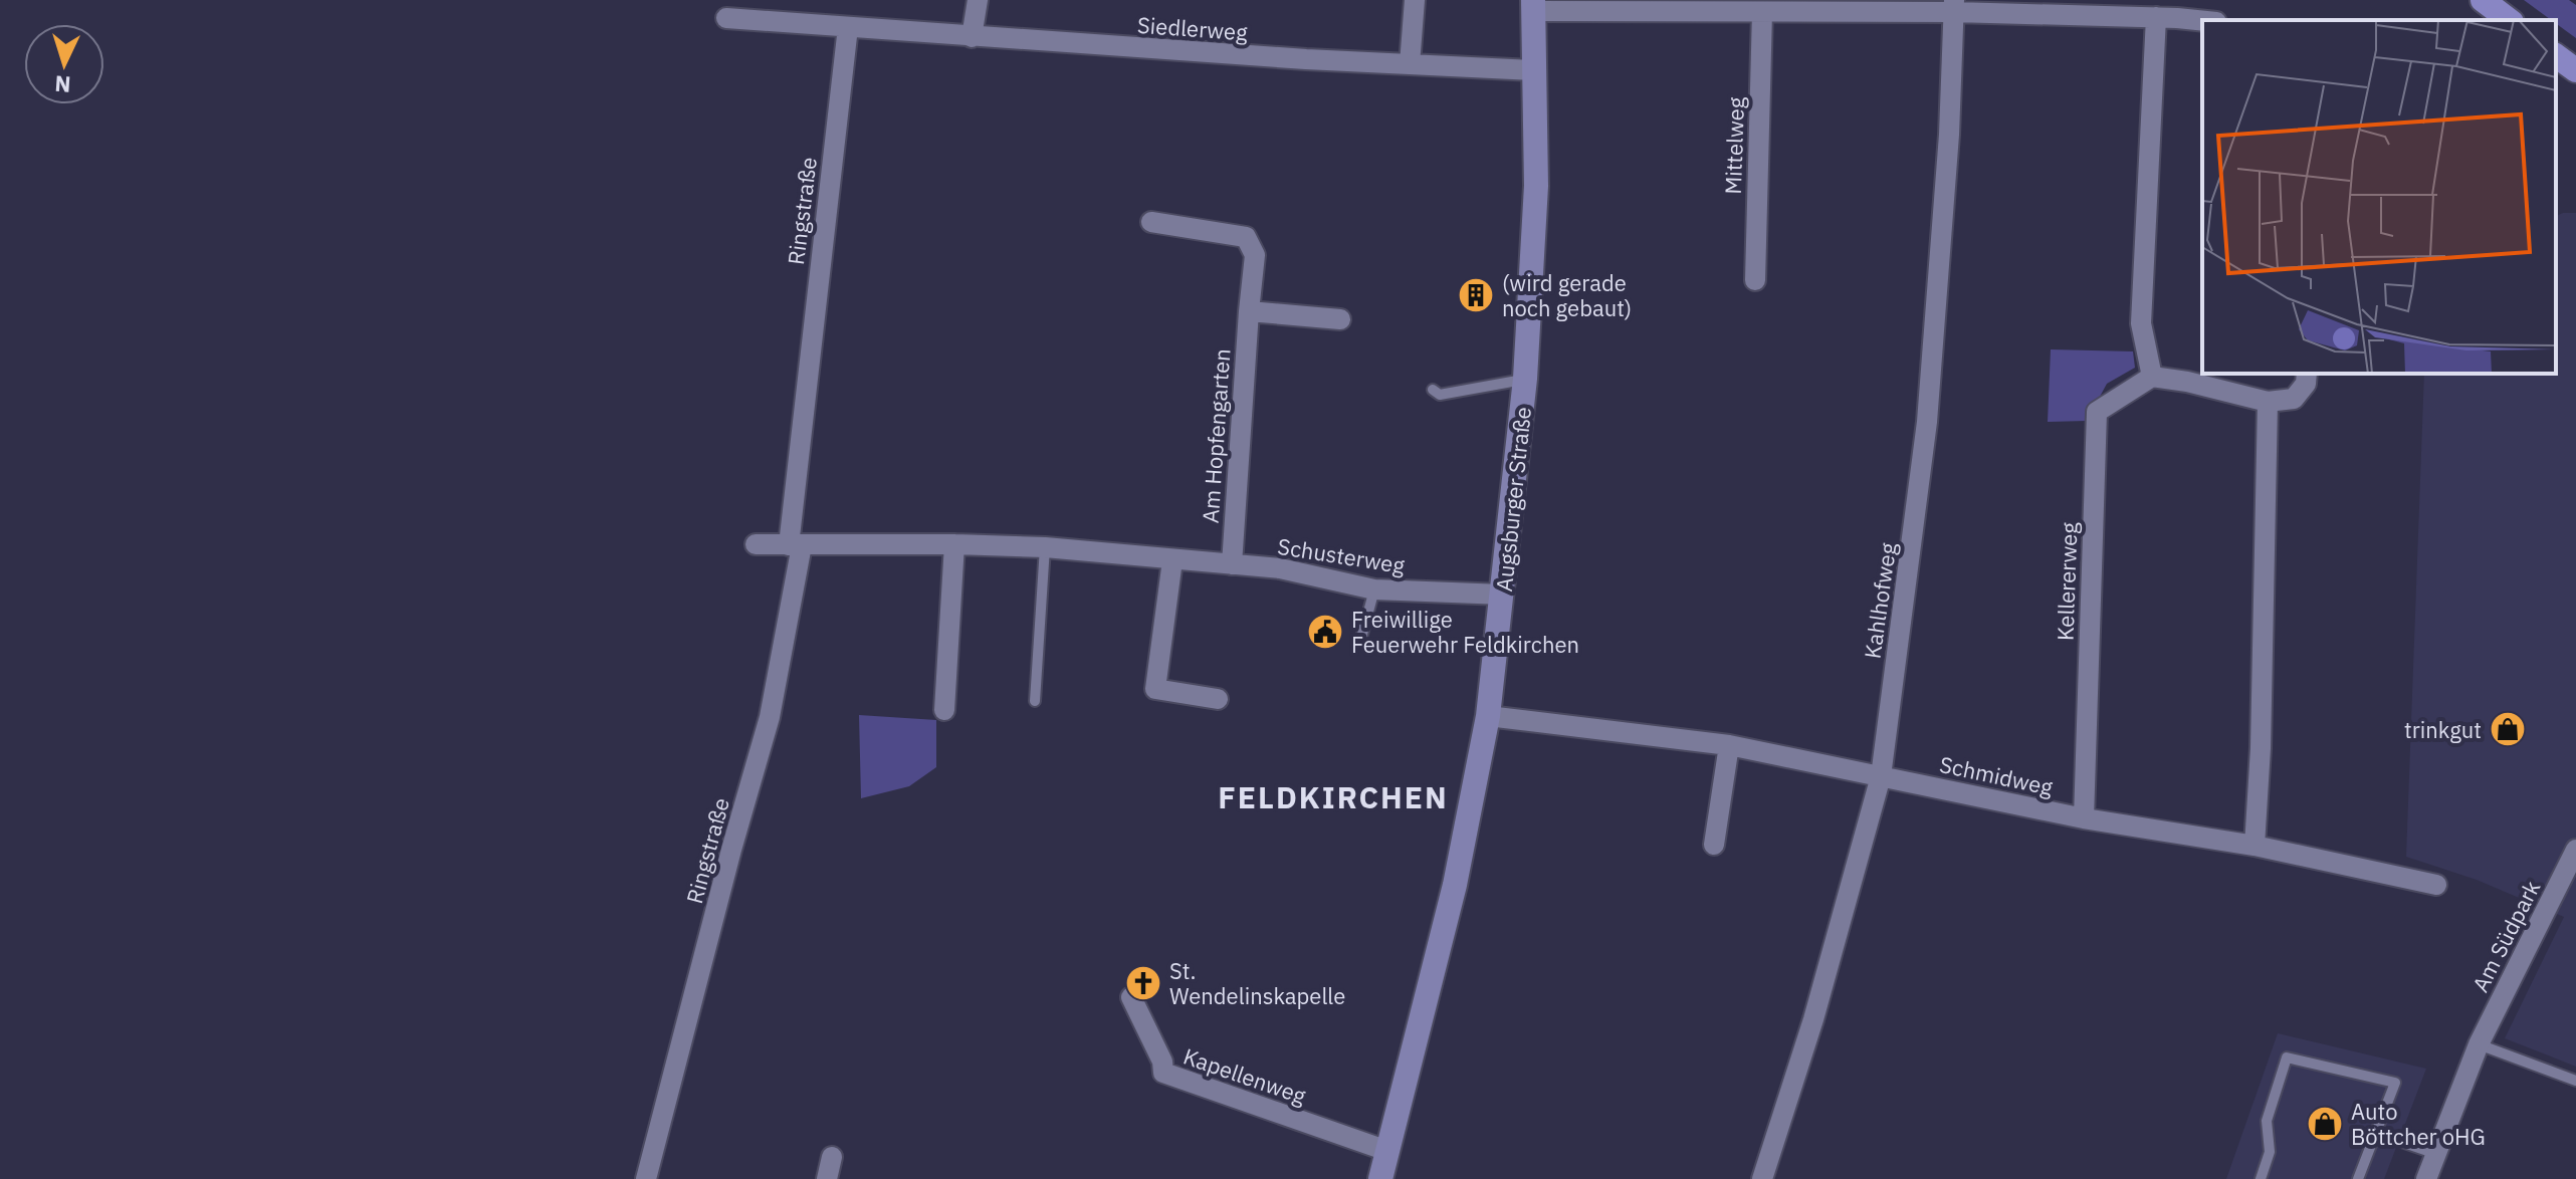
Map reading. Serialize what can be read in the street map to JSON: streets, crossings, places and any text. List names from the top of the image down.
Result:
{
  "streets": {
    "main road": ["Augsburger Straße"],
    "street": [
      "Siedlerweg",
      "Mittelweg",
      "Ringstraße",
      "Am Hopfengarten",
      "Schusterweg",
      "Kellererweg",
      "Kahlhofweg",
      "Schmidweg",
      "Am Südpark",
      "Kapellenweg"
    ]
  },
  "crossings": [
    ["Siedlerweg", "Ringstraße"],
    ["Siedlerweg", "Augsburger Straße"],
    ["Ringstraße", "Schusterweg"],
    ["Am Hopfengarten", "Schusterweg"],
    ["Augsburger Straße", "Schusterweg"],
    ["Augsburger Straße", "Schmidweg"],
    ["Augsburger Straße", "Kapellenweg"],
    ["Kellererweg", "Schmidweg"],
    ["Kahlhofweg", "Schmidweg"]
  ],
  "districts": ["FELDKIRCHEN"],
  "places": {
    "building": ["(wird gerade noch gebaut)"],
    "public building": ["Freiwillige Feuerwehr Feldkirchen"],
    "shop": ["trinkgut", "Auto Böttcher oHG"],
    "church": ["St. Wendelinskapelle"]
  },
  "north": "bottom"
}
